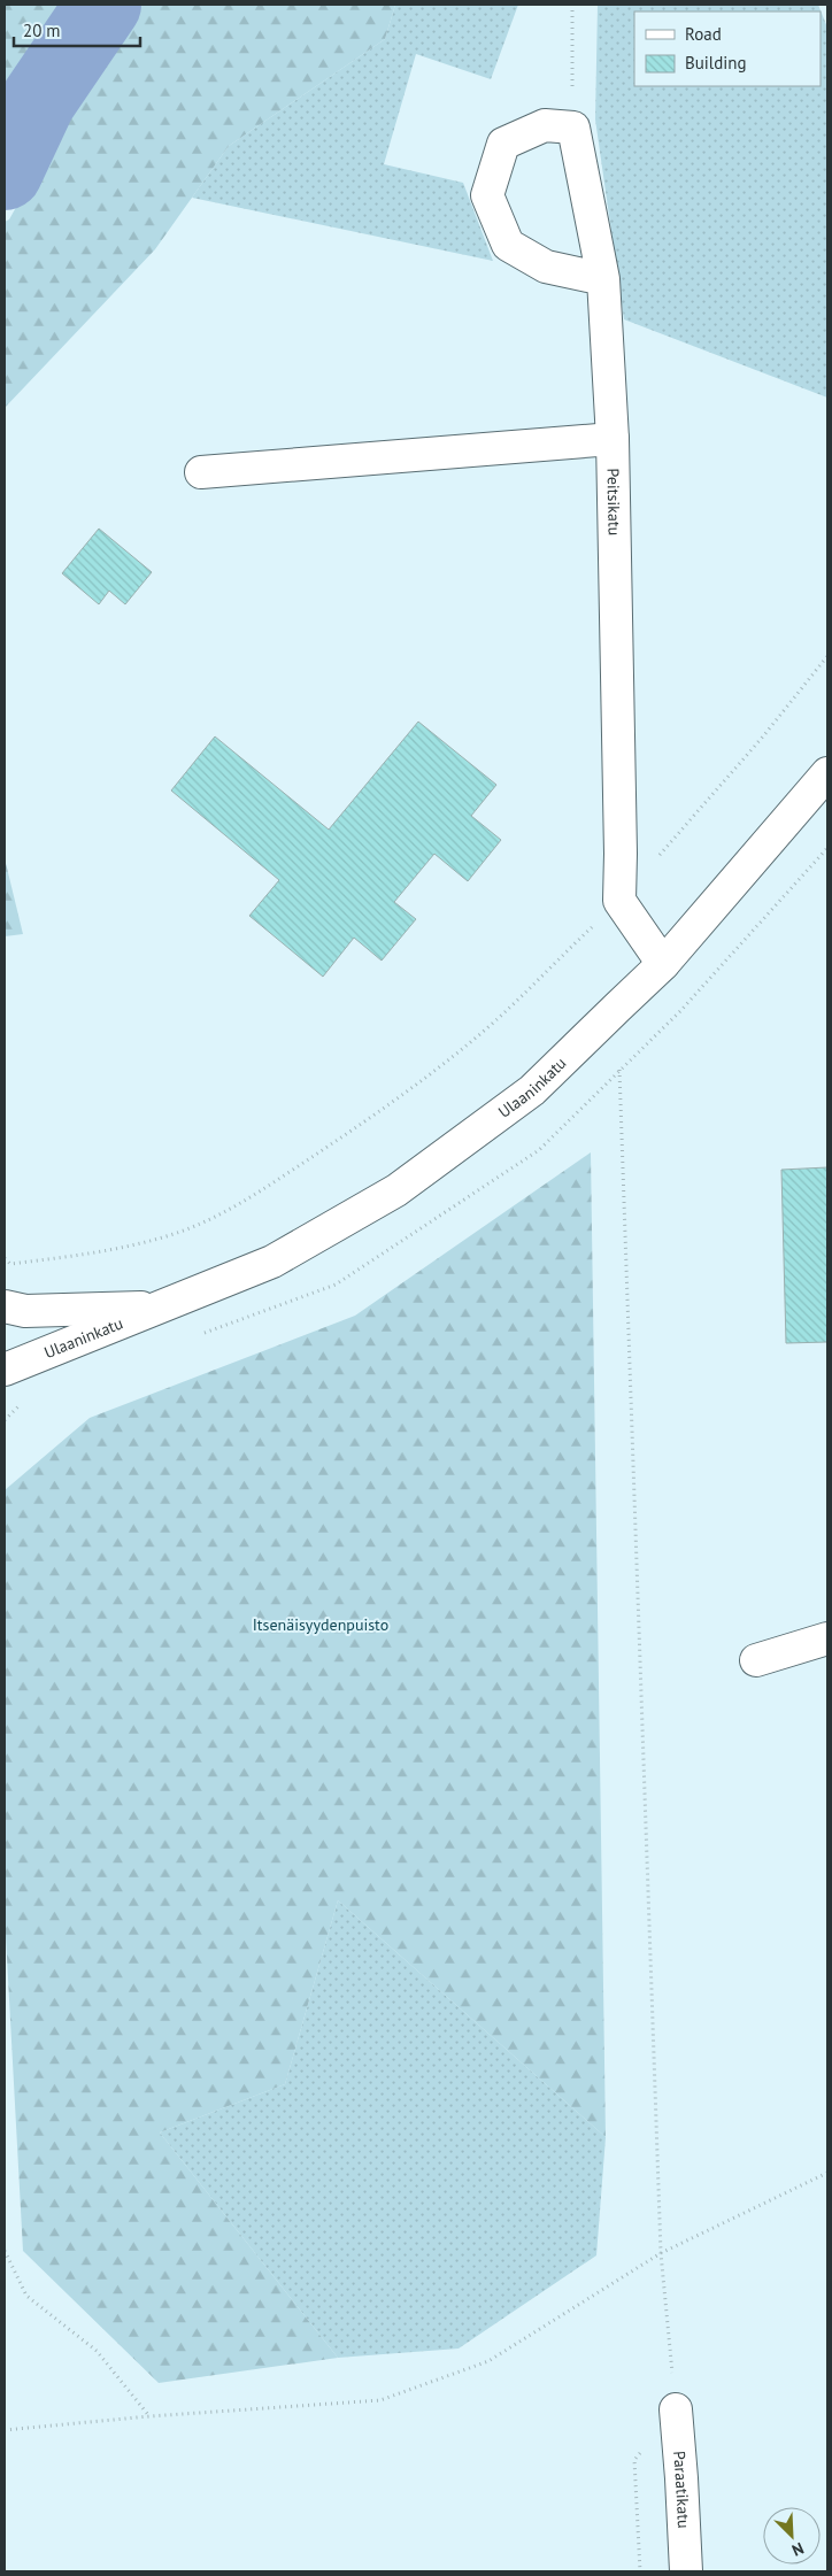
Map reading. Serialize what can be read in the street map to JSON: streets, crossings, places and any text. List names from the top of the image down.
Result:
{
  "streets": {
    "street": ["Peitsikatu", "Ulaaninkatu", "Paraatikatu"]
  },
  "parks": ["Itsenäisyydenpuisto"],
  "legend": ["Road", "Building"],
  "scale_bar": "20 m",
  "north": "bottom right"
}
